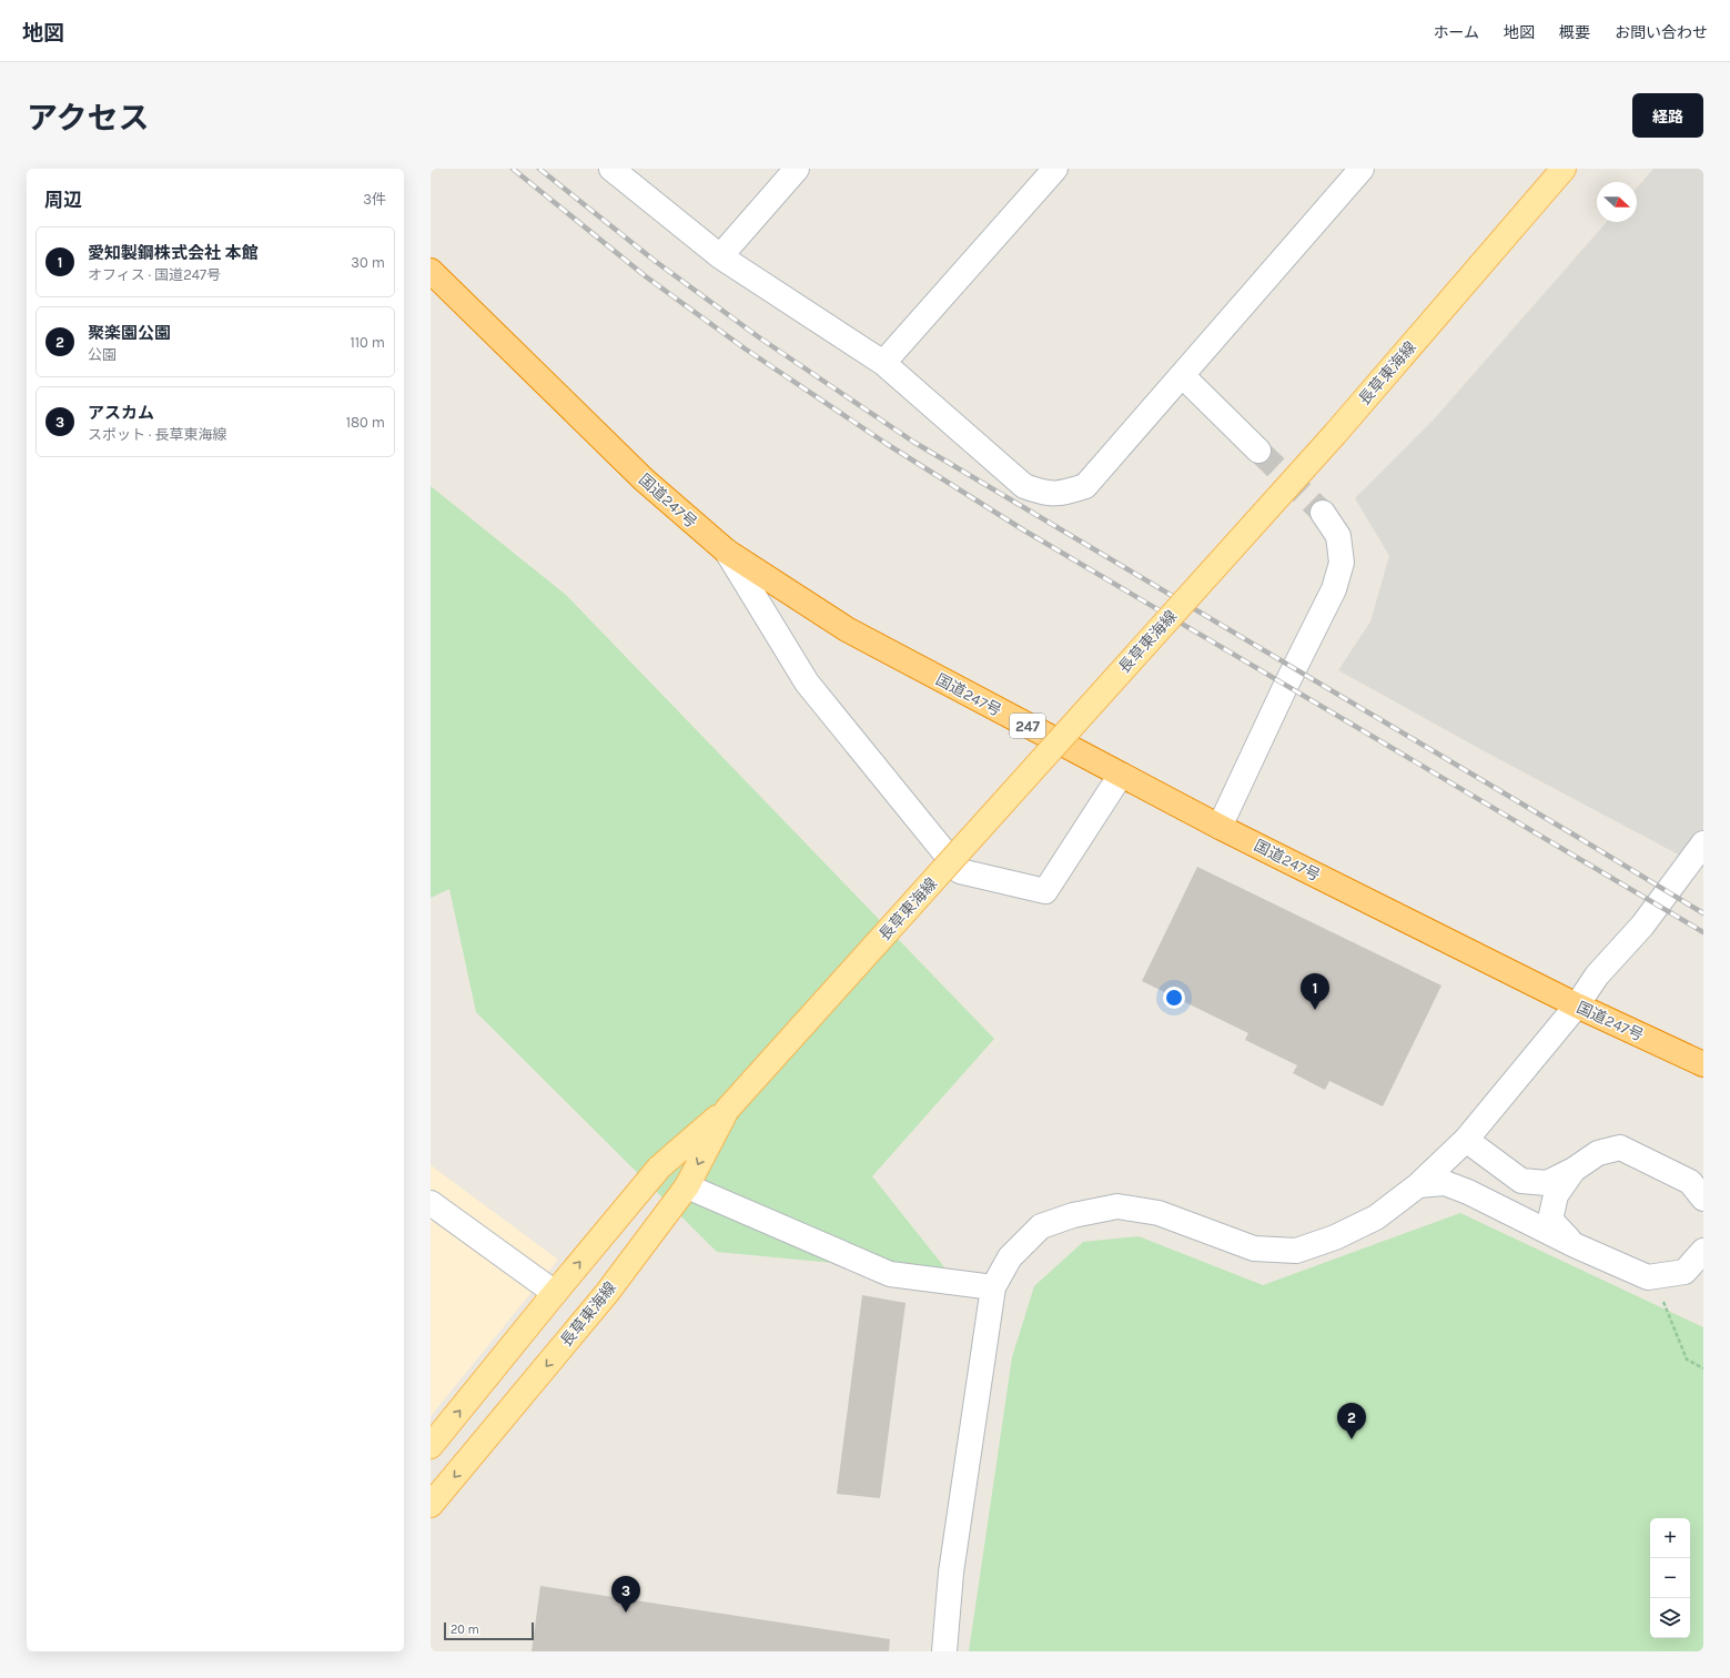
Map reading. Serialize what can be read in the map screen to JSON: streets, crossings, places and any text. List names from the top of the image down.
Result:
{
  "streets": {
    "highway": ["国道247号", "247"],
    "main road": ["長草東海線"]
  },
  "scale_bar": "20 m",
  "north": "right",
  "page": {
    "header": "地図",
    "nav": [
      "ホーム",
      "地図",
      "概要",
      "お問い合わせ"
    ],
    "title": "アクセス",
    "buttons": "経路",
    "heading": ["周辺", "3件"],
    "list": [
      {
        "mark": "1",
        "name": "愛知製鋼株式会社 本館",
        "note": "オフィス · 国道247号",
        "value": "30 m"
      },
      {
        "mark": "2",
        "name": "聚楽園公園",
        "note": "公園",
        "value": "110 m"
      },
      {
        "mark": "3",
        "name": "アスカム",
        "note": "スポット · 長草東海線",
        "value": "180 m"
      }
    ],
    "pins": ["1", "2", "3"],
    "map_buttons": ["+", "−"],
    "scale": "20 m"
  }
}
